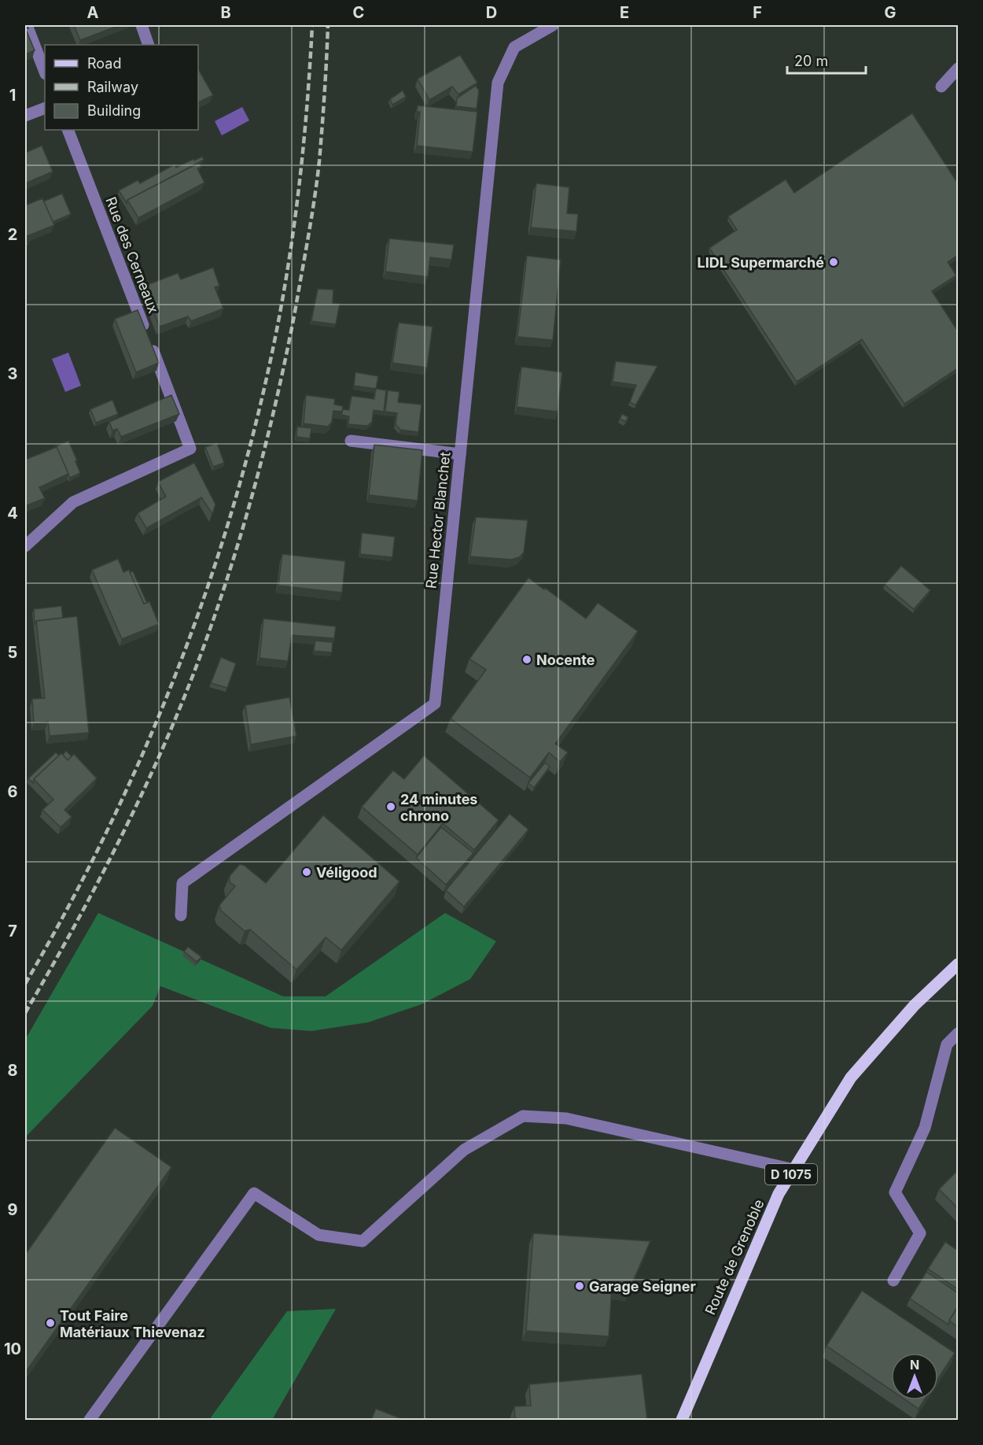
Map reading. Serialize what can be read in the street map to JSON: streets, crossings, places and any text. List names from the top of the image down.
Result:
{
  "streets": {
    "main road": ["D 1075", "Route de Grenoble"],
    "street": ["Rue des Cerneaux", "Rue Hector Blanchet"]
  },
  "places": [
    "LIDL Supermarché",
    "Nocente",
    "24 minutes chrono",
    "Véligood",
    "Garage Seigner",
    "Tout Faire Matériaux Thievenaz"
  ],
  "legend": ["Road", "Railway", "Building"],
  "scale_bar": "20 m",
  "north": "top",
  "grid": {
    "columns": [
      "A",
      "B",
      "C",
      "D",
      "E",
      "F",
      "G"
    ],
    "rows": [
      "1",
      "2",
      "3",
      "4",
      "5",
      "6",
      "7",
      "8",
      "9",
      "10"
    ]
  }
}
